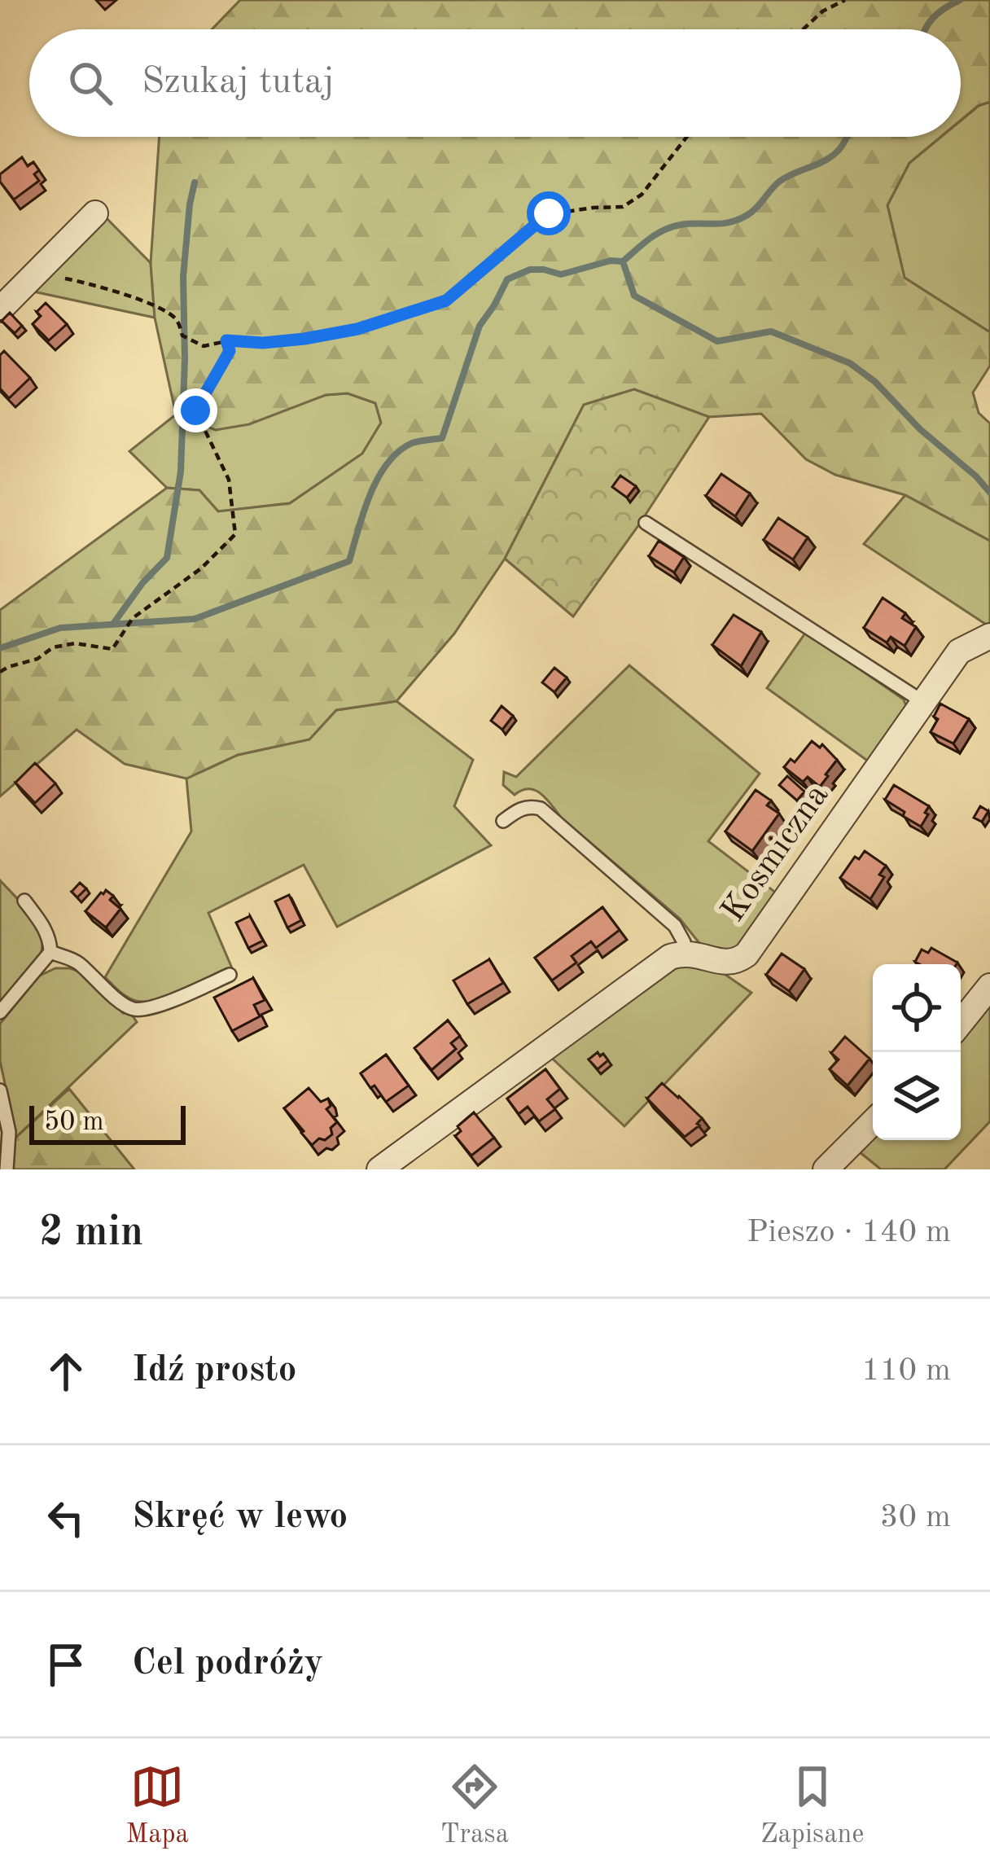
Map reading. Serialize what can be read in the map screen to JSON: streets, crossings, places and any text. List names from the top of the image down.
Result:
{
  "streets": {
    "street": ["Kosmiczna"]
  },
  "scale_bar": "50 m",
  "page": {
    "search": "Szukaj tutaj",
    "scale": "50 m",
    "heading": ["2 min", "Pieszo · 140 m"],
    "list": [
      ["Idź prosto", "110 m"],
      ["Skręć w lewo", "30 m"],
      "Cel podróży"
    ],
    "nav": ["Mapa", "Trasa", "Zapisane"]
  }
}
